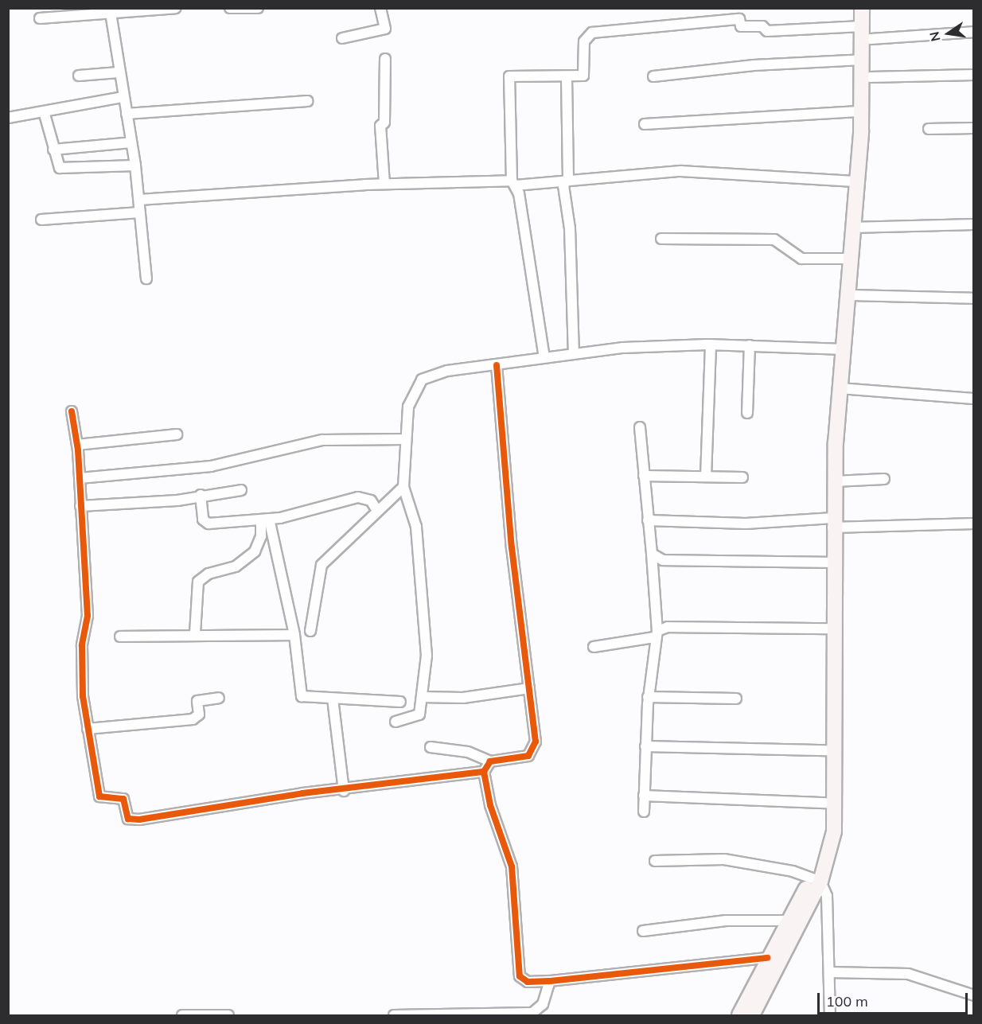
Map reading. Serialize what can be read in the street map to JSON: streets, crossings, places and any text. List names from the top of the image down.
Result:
{
  "scale_bar": "100 m",
  "north": "left"
}
